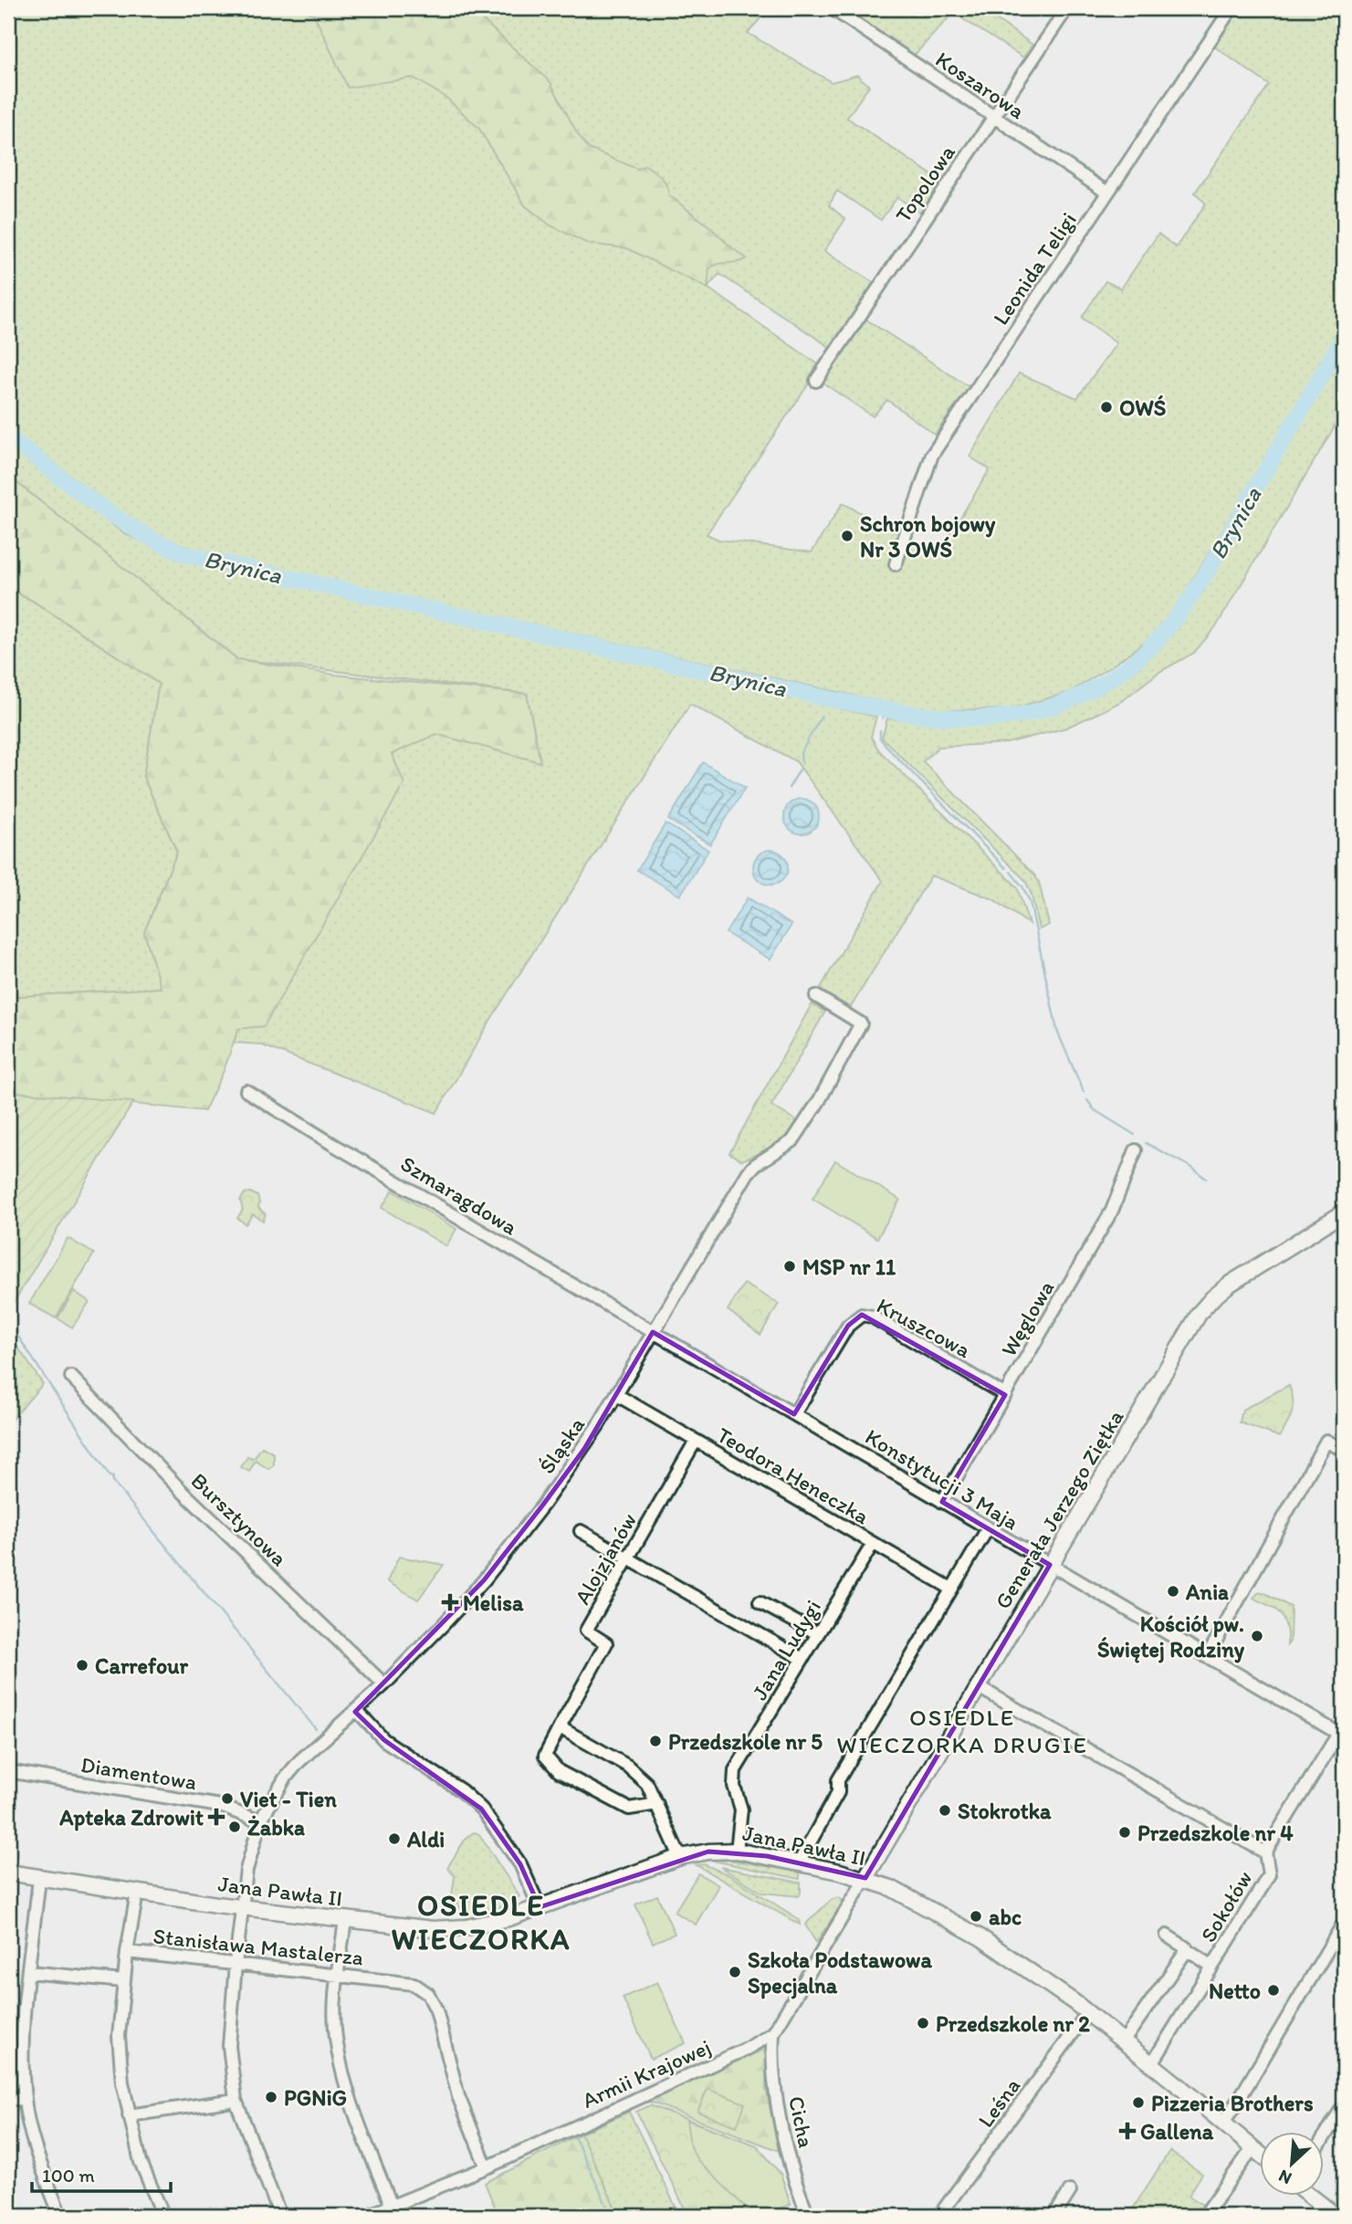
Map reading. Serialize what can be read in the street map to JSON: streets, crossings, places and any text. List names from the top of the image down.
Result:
{
  "streets": {
    "street": [
      "Koszarowa",
      "Topolowa",
      "Leonida Teligi",
      "Szmaragdowa",
      "Węglowa",
      "Kruszcowa",
      "Śląska",
      "Teodora Heneczka",
      "Konstytucji 3 Maja",
      "Generała Jerzego Ziętka",
      "Bursztynowa",
      "Alojzjanów",
      "Jana Ludygi",
      "Diamentowa",
      "Jana Pawła II",
      "Sokołów",
      "Stanisława Mastalerza",
      "Armii Krajowej",
      "Leśna",
      "Cicha"
    ]
  },
  "crossings": [
    ["Koszarowa", "Topolowa"],
    ["Koszarowa", "Leonida Teligi"],
    ["Szmaragdowa", "Śląska"],
    ["Szmaragdowa", "Konstytucji 3 Maja"],
    ["Węglowa", "Kruszcowa"],
    ["Węglowa", "Konstytucji 3 Maja"],
    ["Kruszcowa", "Konstytucji 3 Maja"],
    ["Śląska", "Teodora Heneczka"],
    ["Śląska", "Konstytucji 3 Maja"],
    ["Śląska", "Bursztynowa"],
    ["Śląska", "Diamentowa"],
    ["Śląska", "Jana Pawła II"],
    ["Śląska", "Stanisława Mastalerza"],
    ["Teodora Heneczka", "Alojzjanów"],
    ["Teodora Heneczka", "Jana Ludygi"],
    ["Konstytucji 3 Maja", "Generała Jerzego Ziętka"],
    ["Konstytucji 3 Maja", "Sokołów"],
    ["Generała Jerzego Ziętka", "Jana Pawła II"],
    ["Generała Jerzego Ziętka", "Armii Krajowej"],
    ["Jana Ludygi", "Jana Pawła II"],
    ["Jana Pawła II", "Sokołów"],
    ["Jana Pawła II", "Armii Krajowej"],
    ["Jana Pawła II", "Leśna"],
    ["Stanisława Mastalerza", "Armii Krajowej"],
    ["Armii Krajowej", "Cicha"]
  ],
  "districts": ["OSIEDLE WIECZORKA DRUGIE", "OSIEDLE WIECZORKA"],
  "water": ["Brynica"],
  "places": {
    "other": [
      "OWŚ",
      "Schron bojowy Nr 3 OWŚ",
      "MSP nr 11",
      "Ania",
      "Kościół pw. Świętej Rodziny",
      "Carrefour",
      "Przedszkole nr 5",
      "Viet - Tien",
      "Stokrotka",
      "Żabka",
      "Przedszkole nr 4",
      "Aldi",
      "abc",
      "Szkoła Podstawowa Specjalna",
      "Netto",
      "Przedszkole nr 2",
      "PGNiG",
      "Pizzeria Brothers"
    ],
    "health": ["Melisa", "Apteka Zdrowit", "Gallena"]
  },
  "scale_bar": "100 m",
  "north": "bottom left"
}
